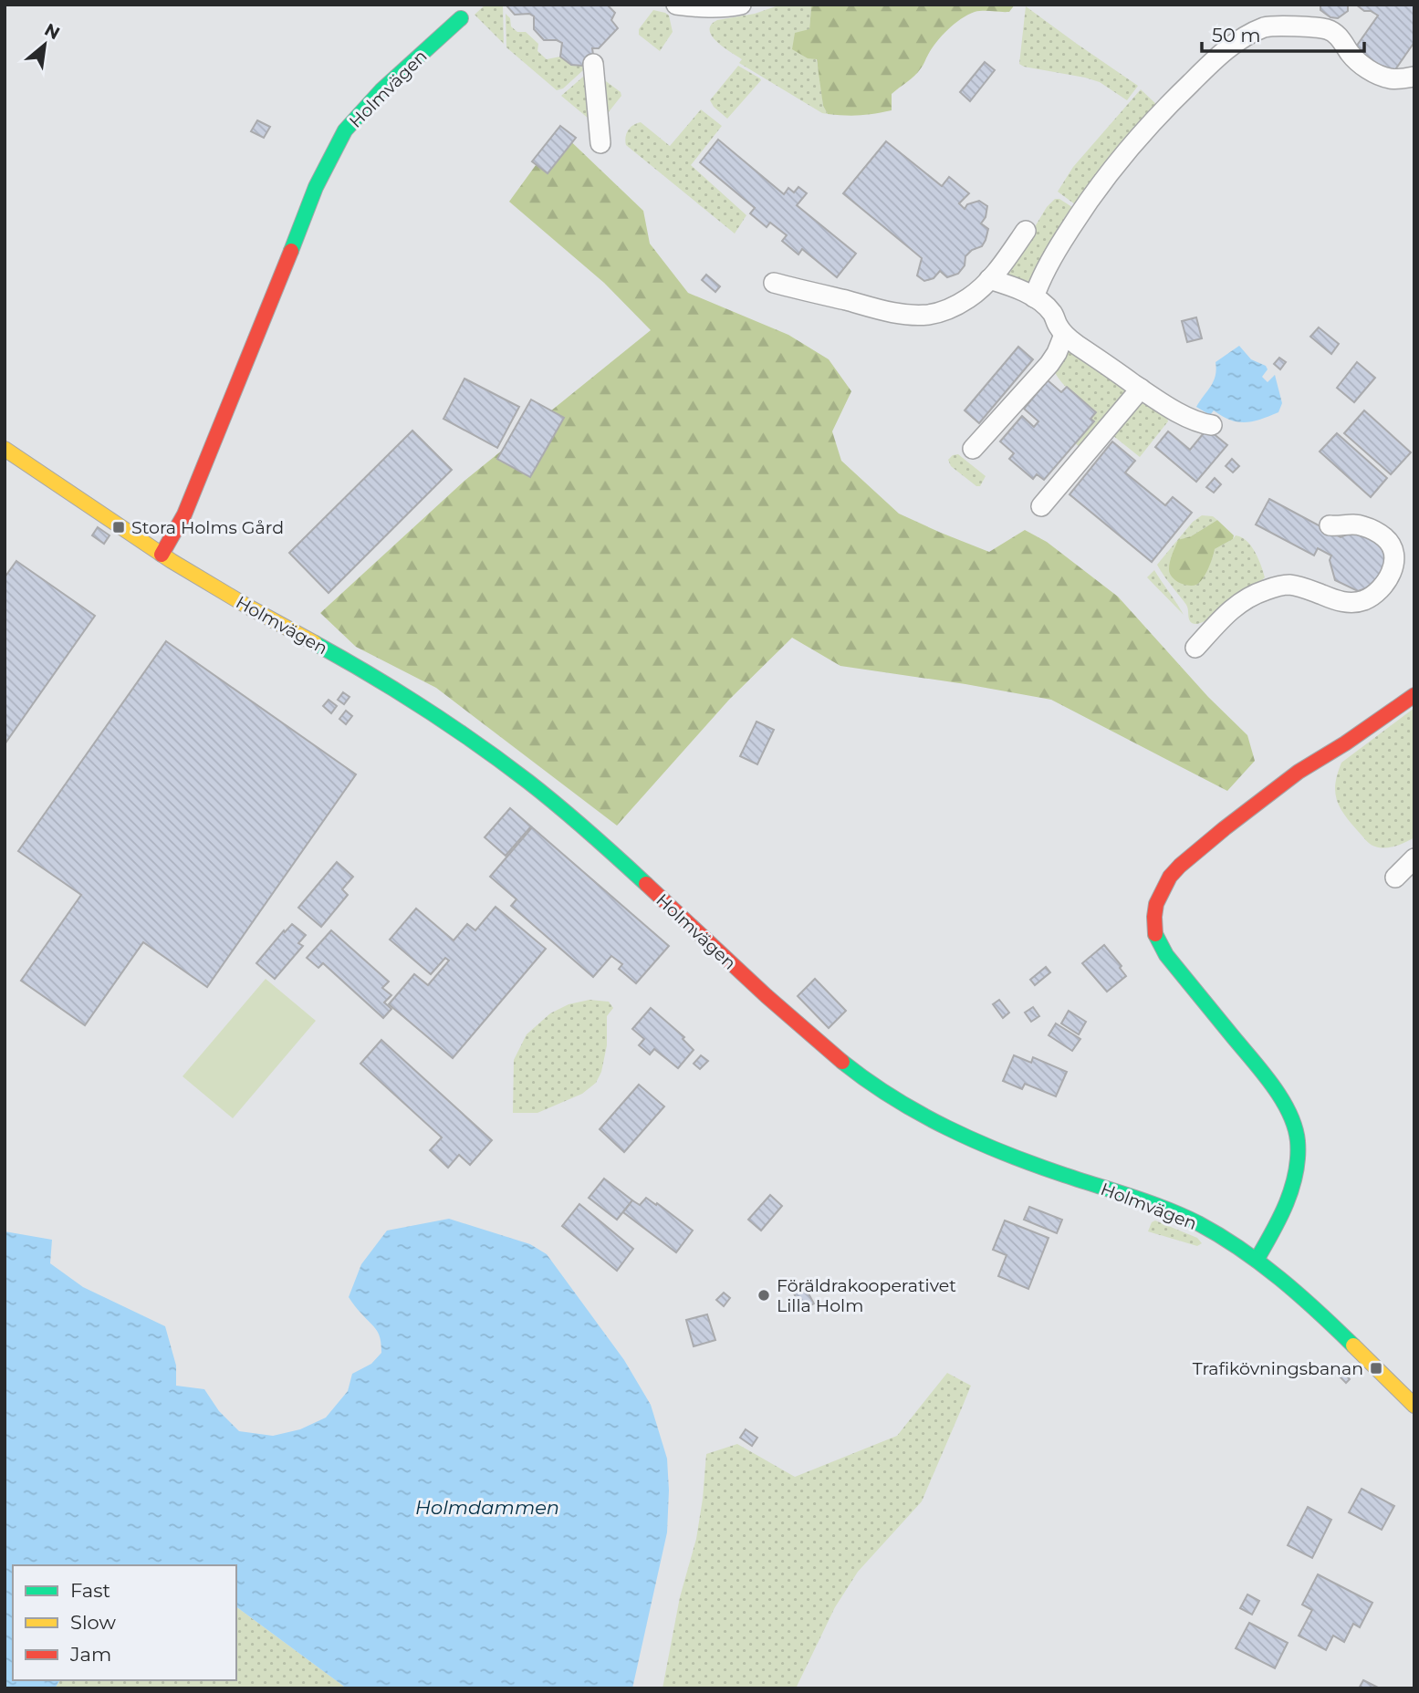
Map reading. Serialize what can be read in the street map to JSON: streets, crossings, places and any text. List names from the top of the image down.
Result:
{
  "streets": {
    "street": ["Holmvägen"]
  },
  "water": ["Holmdammen"],
  "places": {
    "transit": ["Stora Holms Gård", "Trafikövningsbanan"],
    "other": ["Föräldrakooperativet Lilla Holm"]
  },
  "legend": ["Fast", "Slow", "Jam"],
  "scale_bar": "50 m",
  "north": "top right"
}
